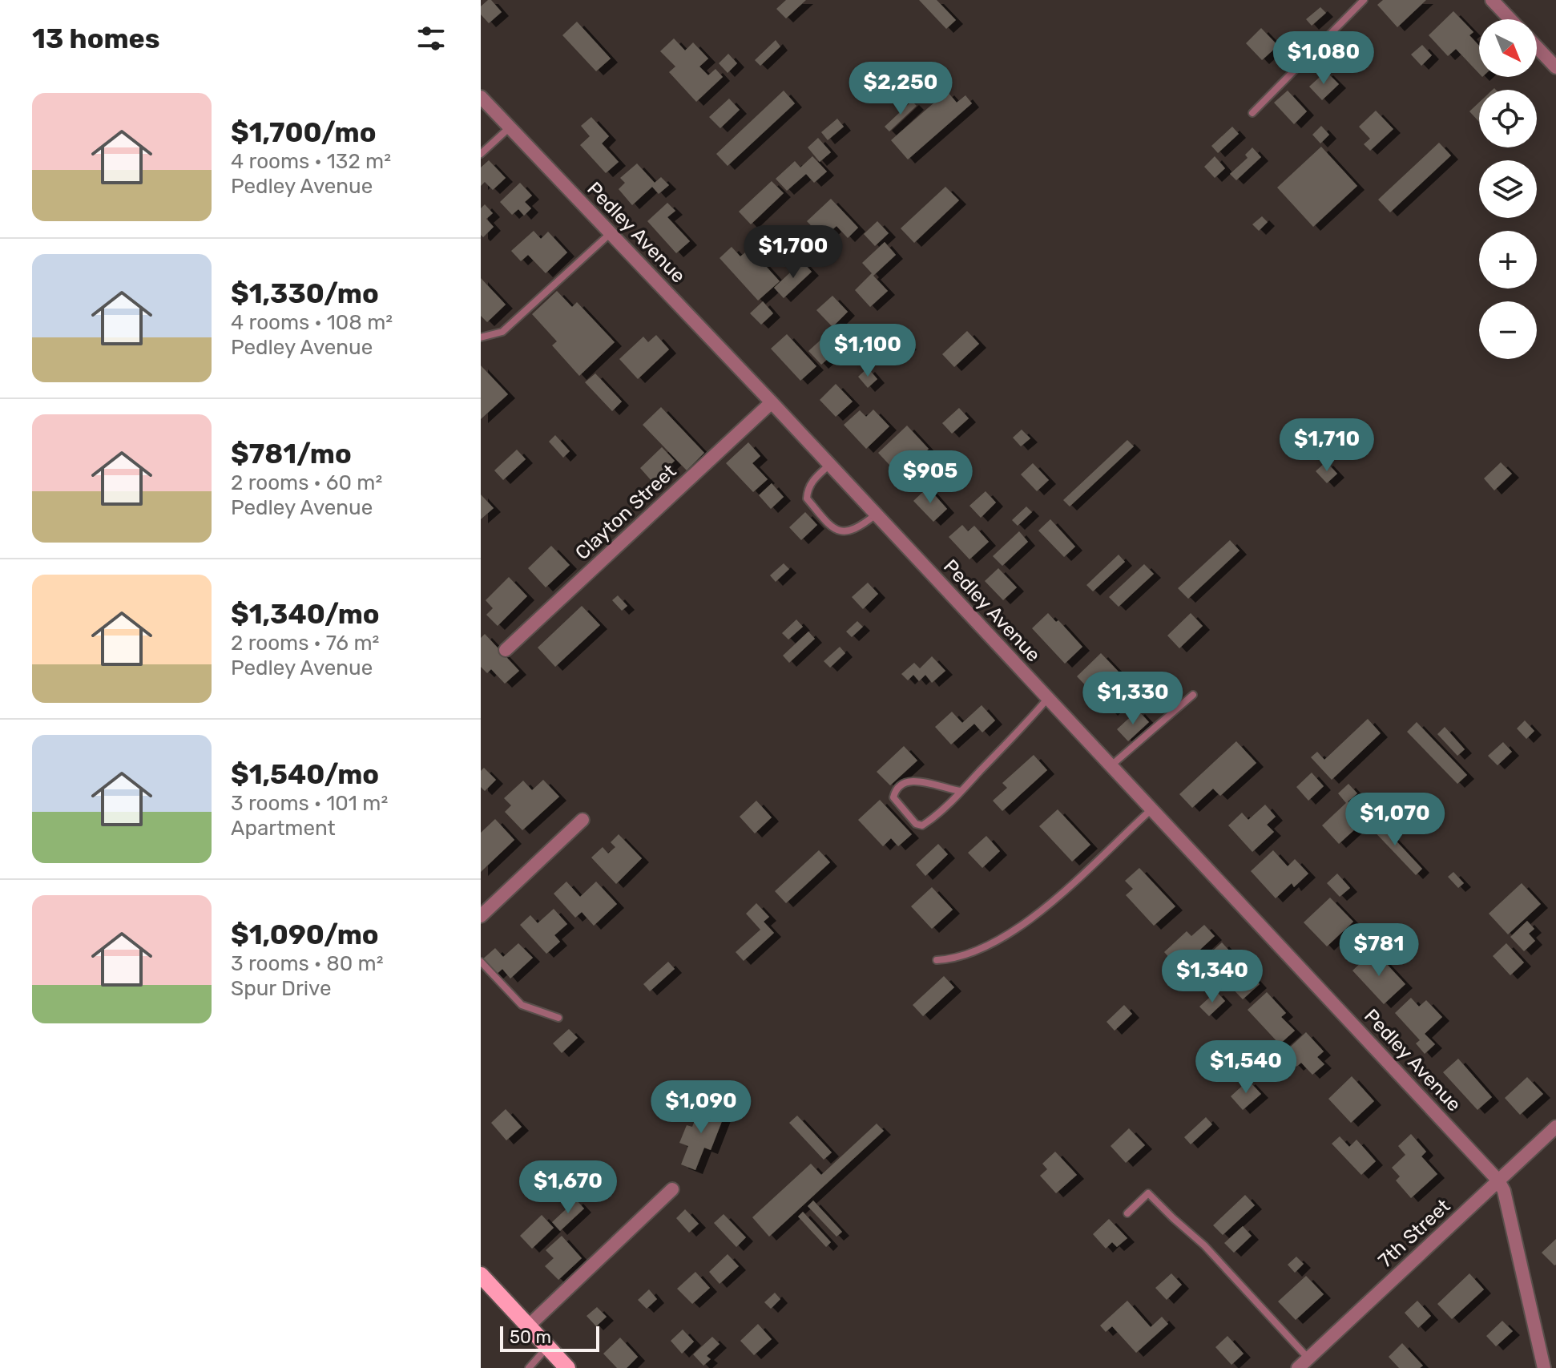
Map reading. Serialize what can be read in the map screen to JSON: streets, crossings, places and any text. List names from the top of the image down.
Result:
{
  "streets": {
    "street": ["Pedley Avenue", "Clayton Street", "7th Street"]
  },
  "crossings": [
    ["Pedley Avenue", "Clayton Street"],
    ["Pedley Avenue", "7th Street"]
  ],
  "scale_bar": "50 m",
  "north": "bottom right",
  "page": {
    "heading": "13 homes",
    "map_buttons": ["+", "−"],
    "price": [
      "$1,080",
      "$2,250",
      "$1,700",
      "$1,100",
      "$1,710",
      "$905",
      "$1,330",
      "$1,070",
      "$781",
      "$1,340",
      "$1,540",
      "$1,090",
      "$1,670"
    ],
    "list": [
      {
        "name": "$1,700/mo",
        "note": "4 rooms · 132 m² · Pedley Avenue"
      },
      {
        "name": "$1,330/mo",
        "note": "4 rooms · 108 m² · Pedley Avenue"
      },
      {
        "name": "$781/mo",
        "note": "2 rooms · 60 m² · Pedley Avenue"
      },
      {
        "name": "$1,340/mo",
        "note": "2 rooms · 76 m² · Pedley Avenue"
      },
      {
        "name": "$1,540/mo",
        "note": "3 rooms · 101 m² · Apartment"
      },
      {
        "name": "$1,090/mo",
        "note": "3 rooms · 80 m² · Spur Drive"
      }
    ],
    "scale": "50 m"
  }
}
